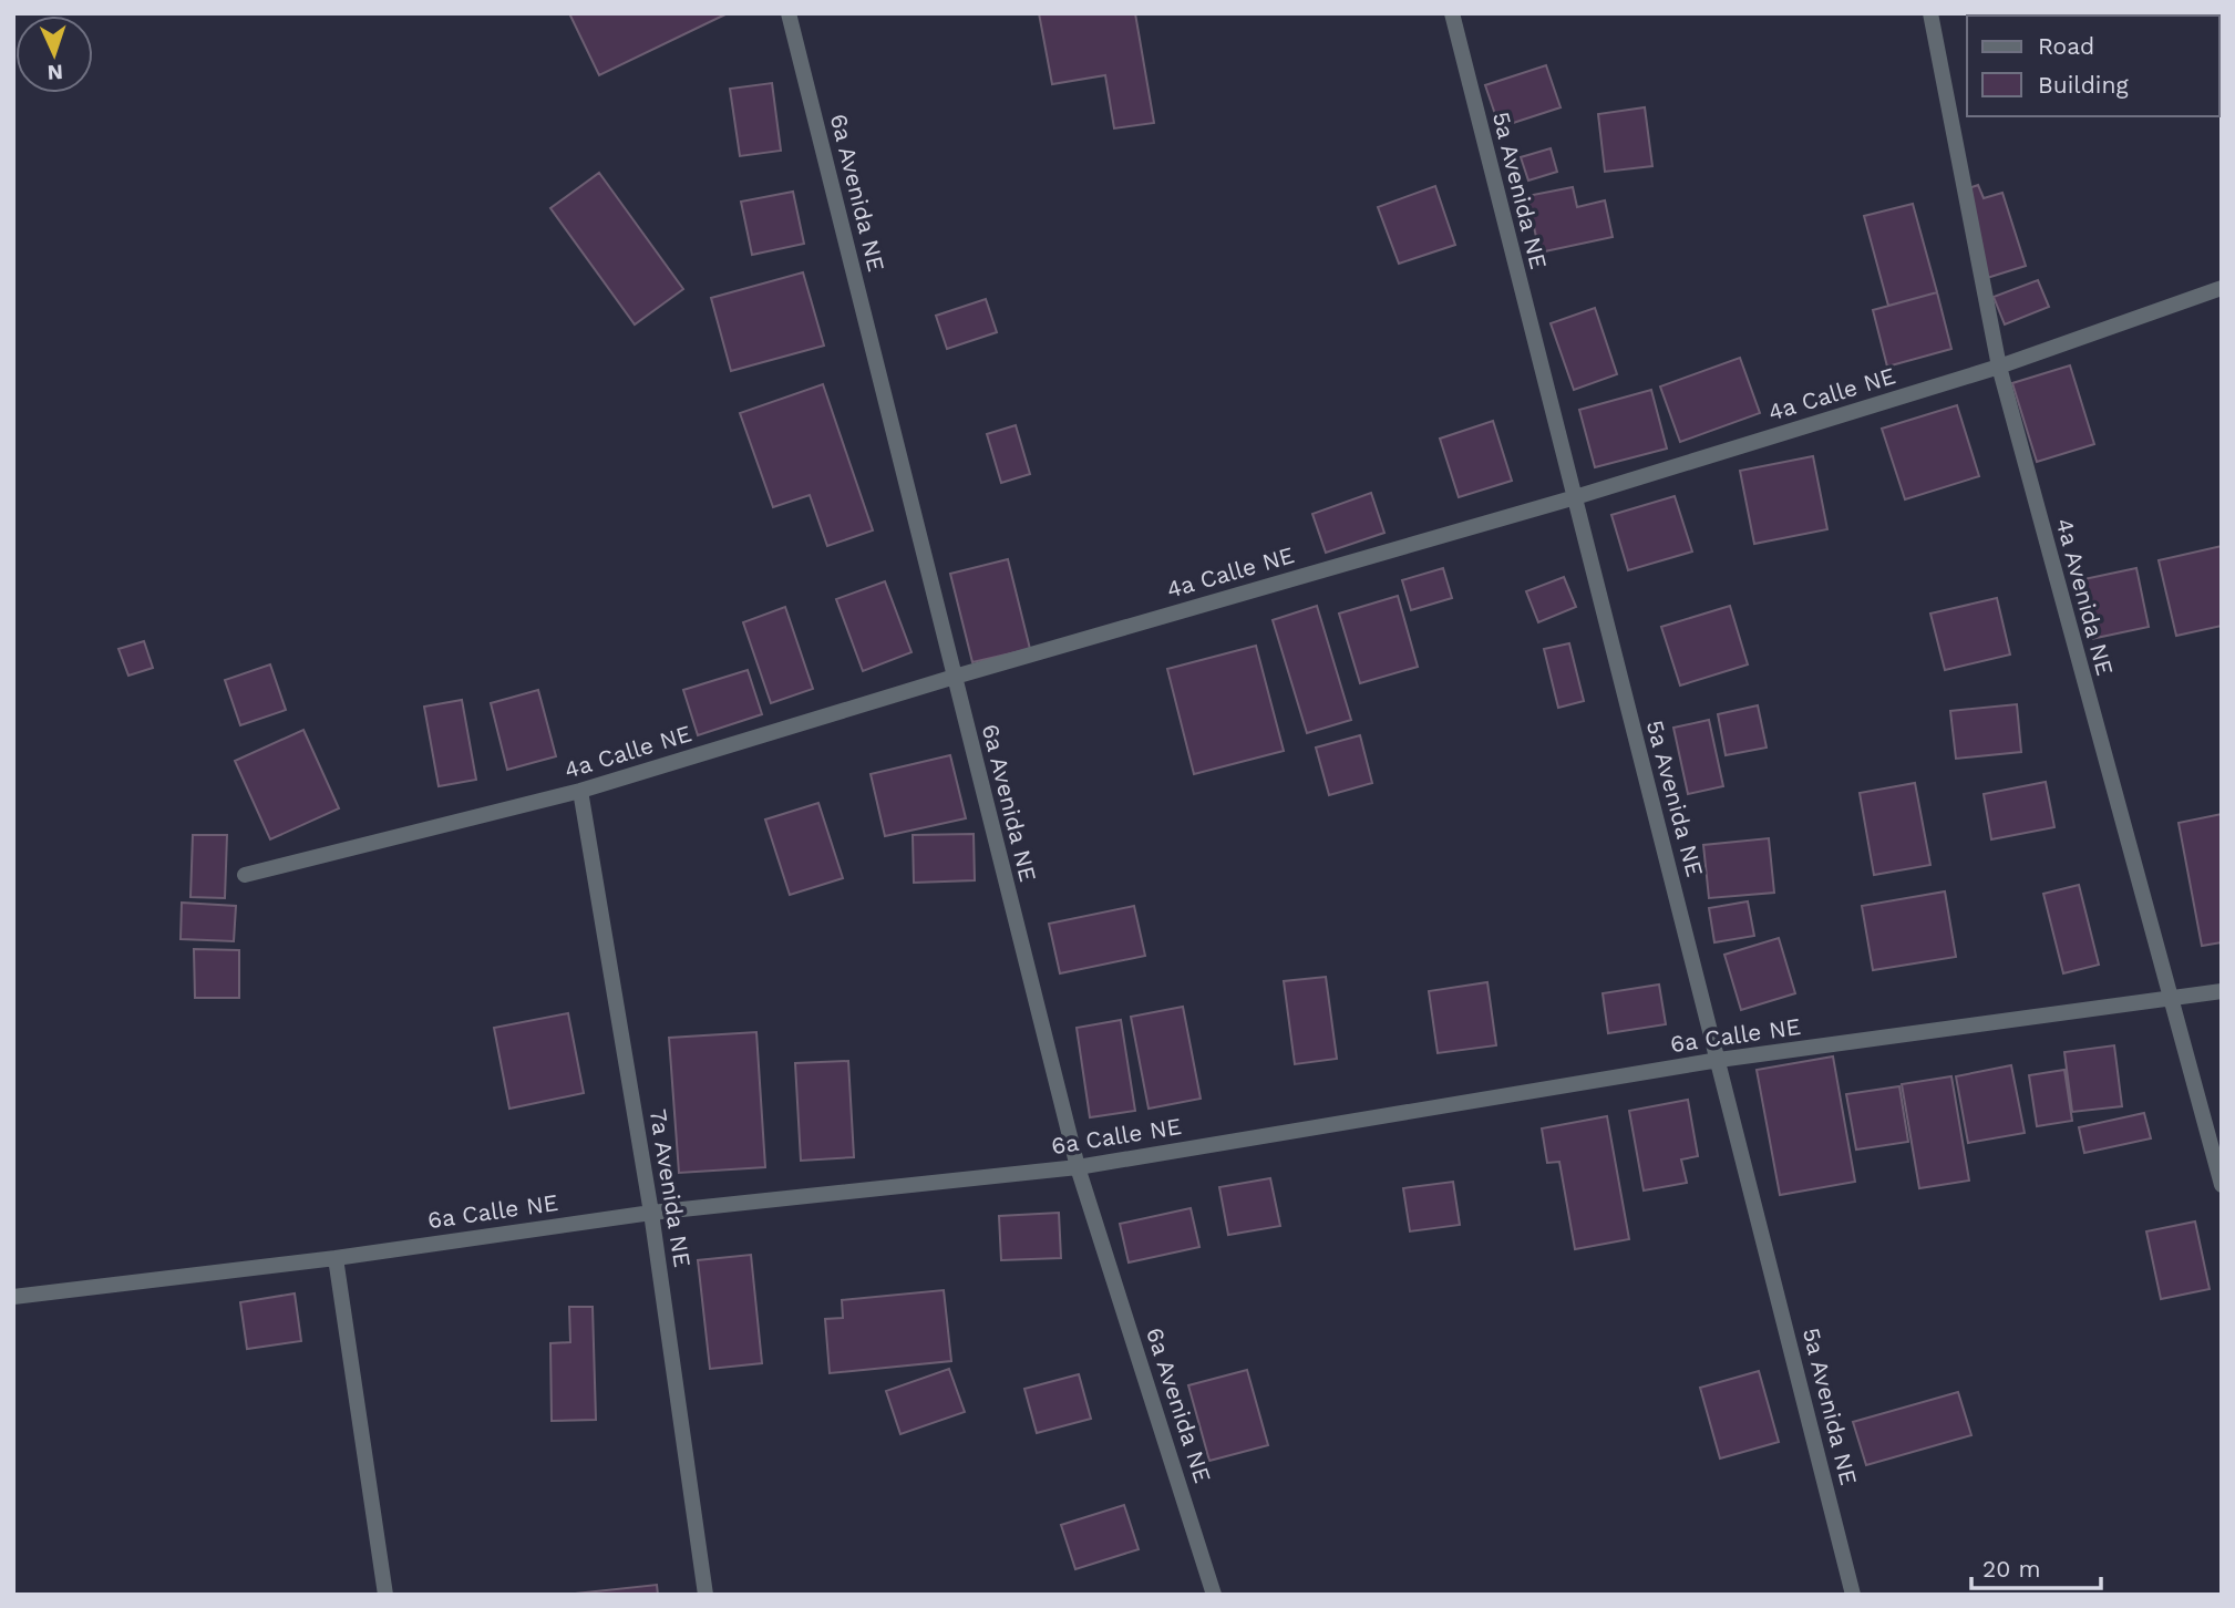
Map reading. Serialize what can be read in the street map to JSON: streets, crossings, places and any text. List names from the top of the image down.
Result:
{
  "streets": {
    "street": [
      "5a Avenida NE",
      "6a Avenida NE",
      "4a Calle NE",
      "4a Avenida NE",
      "6a Calle NE",
      "7a Avenida NE"
    ]
  },
  "crossings": [
    ["5a Avenida NE", "4a Calle NE"],
    ["5a Avenida NE", "6a Calle NE"],
    ["6a Avenida NE", "4a Calle NE"],
    ["6a Avenida NE", "6a Calle NE"],
    ["4a Calle NE", "4a Avenida NE"],
    ["4a Calle NE", "7a Avenida NE"],
    ["4a Avenida NE", "6a Calle NE"],
    ["6a Calle NE", "7a Avenida NE"]
  ],
  "legend": ["Road", "Building"],
  "scale_bar": "20 m",
  "north": "bottom"
}
